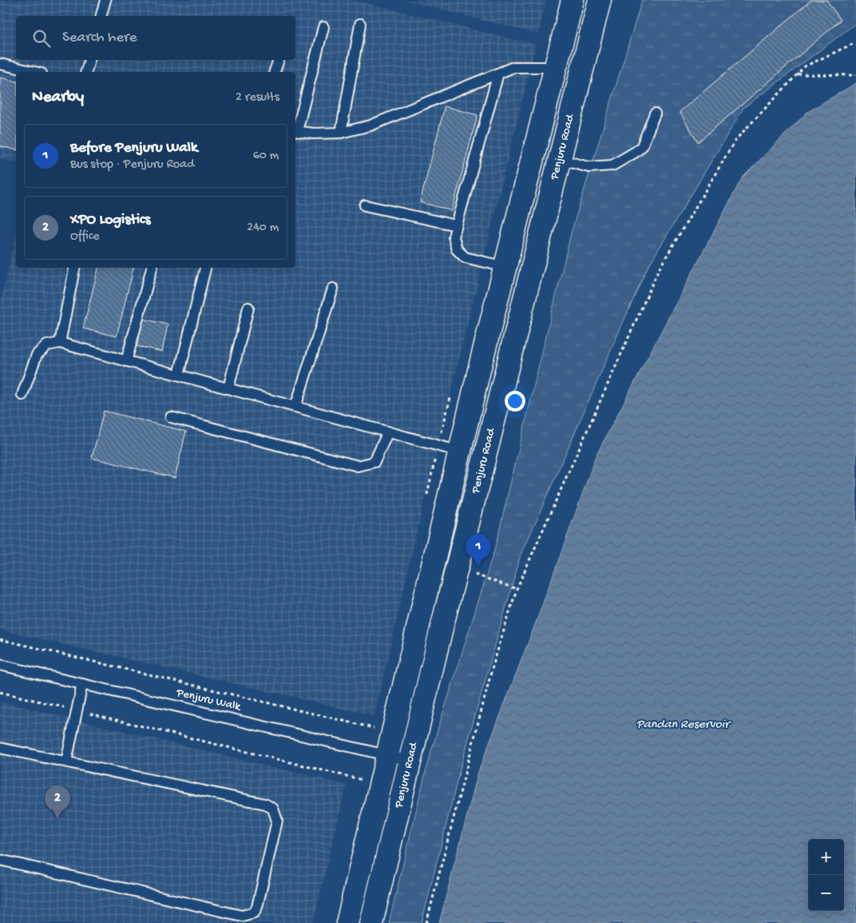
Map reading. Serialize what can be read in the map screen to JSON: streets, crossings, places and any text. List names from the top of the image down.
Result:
{
  "streets": {
    "main road": ["Penjuru Road"],
    "lane": ["Penjuru Walk"]
  },
  "crossings": [
    ["Penjuru Road", "Penjuru Walk"]
  ],
  "water": ["Pandan Reservoir"],
  "page": {
    "search": "Search here",
    "heading": ["Nearby", "2 results"],
    "list": [
      {
        "mark": "1",
        "name": "Before Penjuru Walk",
        "note": "Bus stop · Penjuru Road",
        "value": "60 m"
      },
      {
        "mark": "2",
        "name": "XPO Logistics",
        "note": "Office",
        "value": "240 m"
      }
    ],
    "pins": ["1", "2"],
    "map_buttons": ["+", "−"]
  }
}
